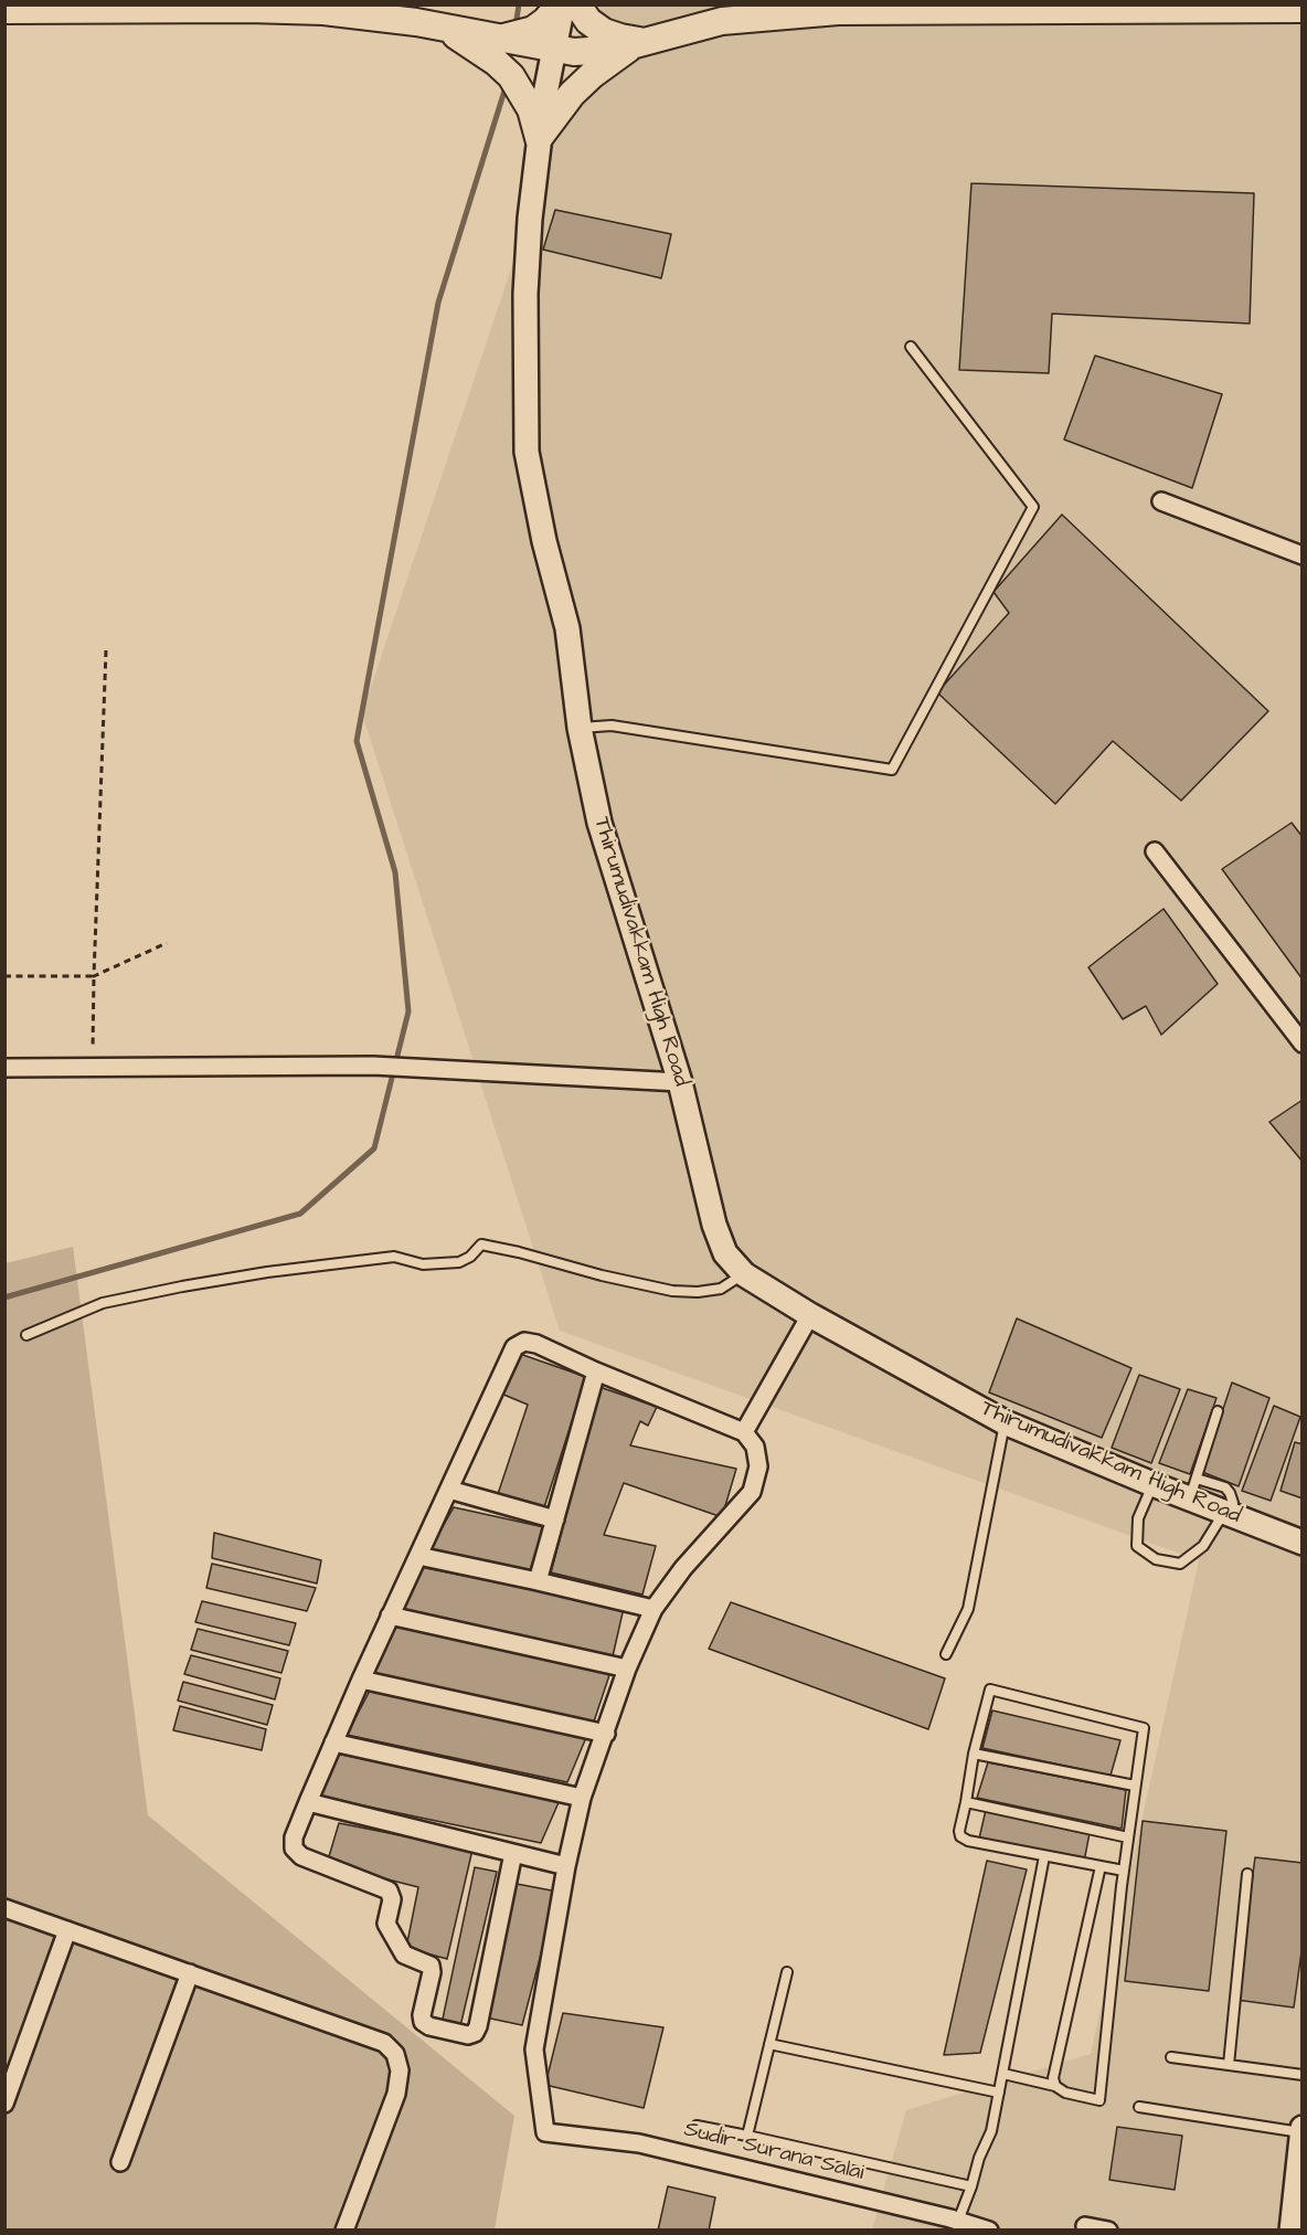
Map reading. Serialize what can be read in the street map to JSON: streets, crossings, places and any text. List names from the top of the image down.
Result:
{
  "streets": {
    "main road": ["Thirumudivakkam High Road"],
    "street": ["Sudir Surana Salai"]
  }
}
